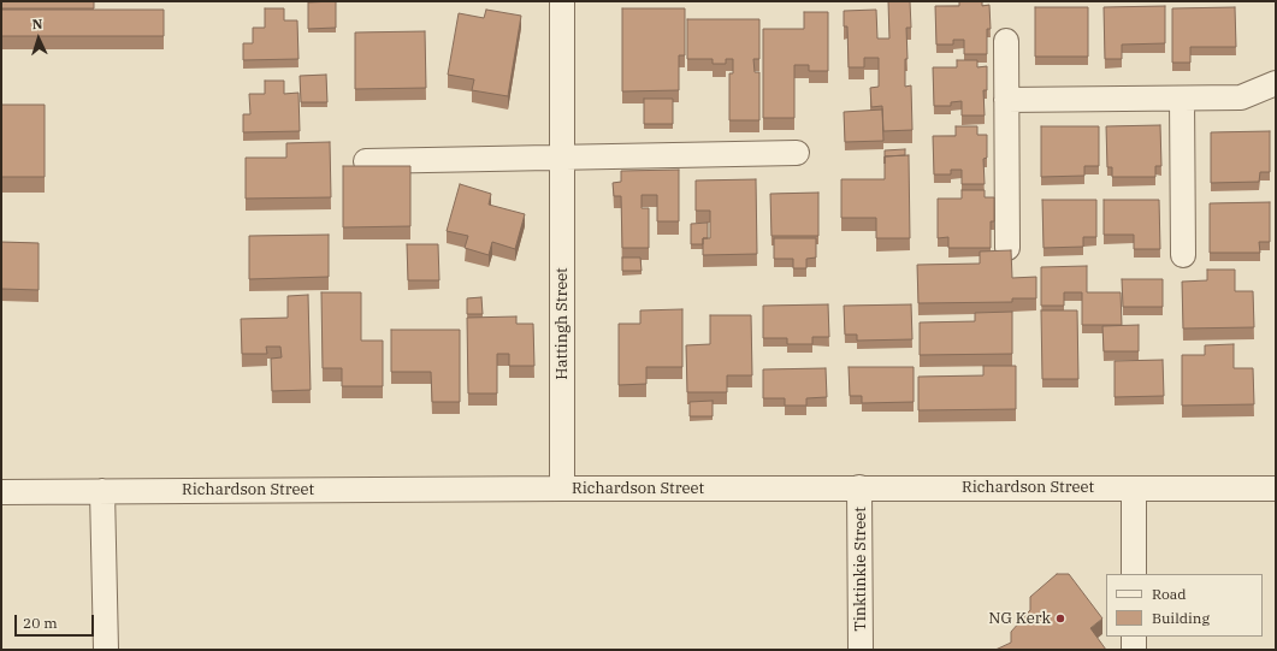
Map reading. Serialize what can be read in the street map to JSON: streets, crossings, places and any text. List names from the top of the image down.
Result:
{
  "streets": {
    "street": ["Hattingh Street", "Richardson Street", "Tinktinkie Street"]
  },
  "crossings": [
    ["Hattingh Street", "Richardson Street"],
    ["Richardson Street", "Tinktinkie Street"]
  ],
  "places": ["NG Kerk"],
  "legend": ["Road", "Building"],
  "scale_bar": "20 m",
  "north": "top"
}
